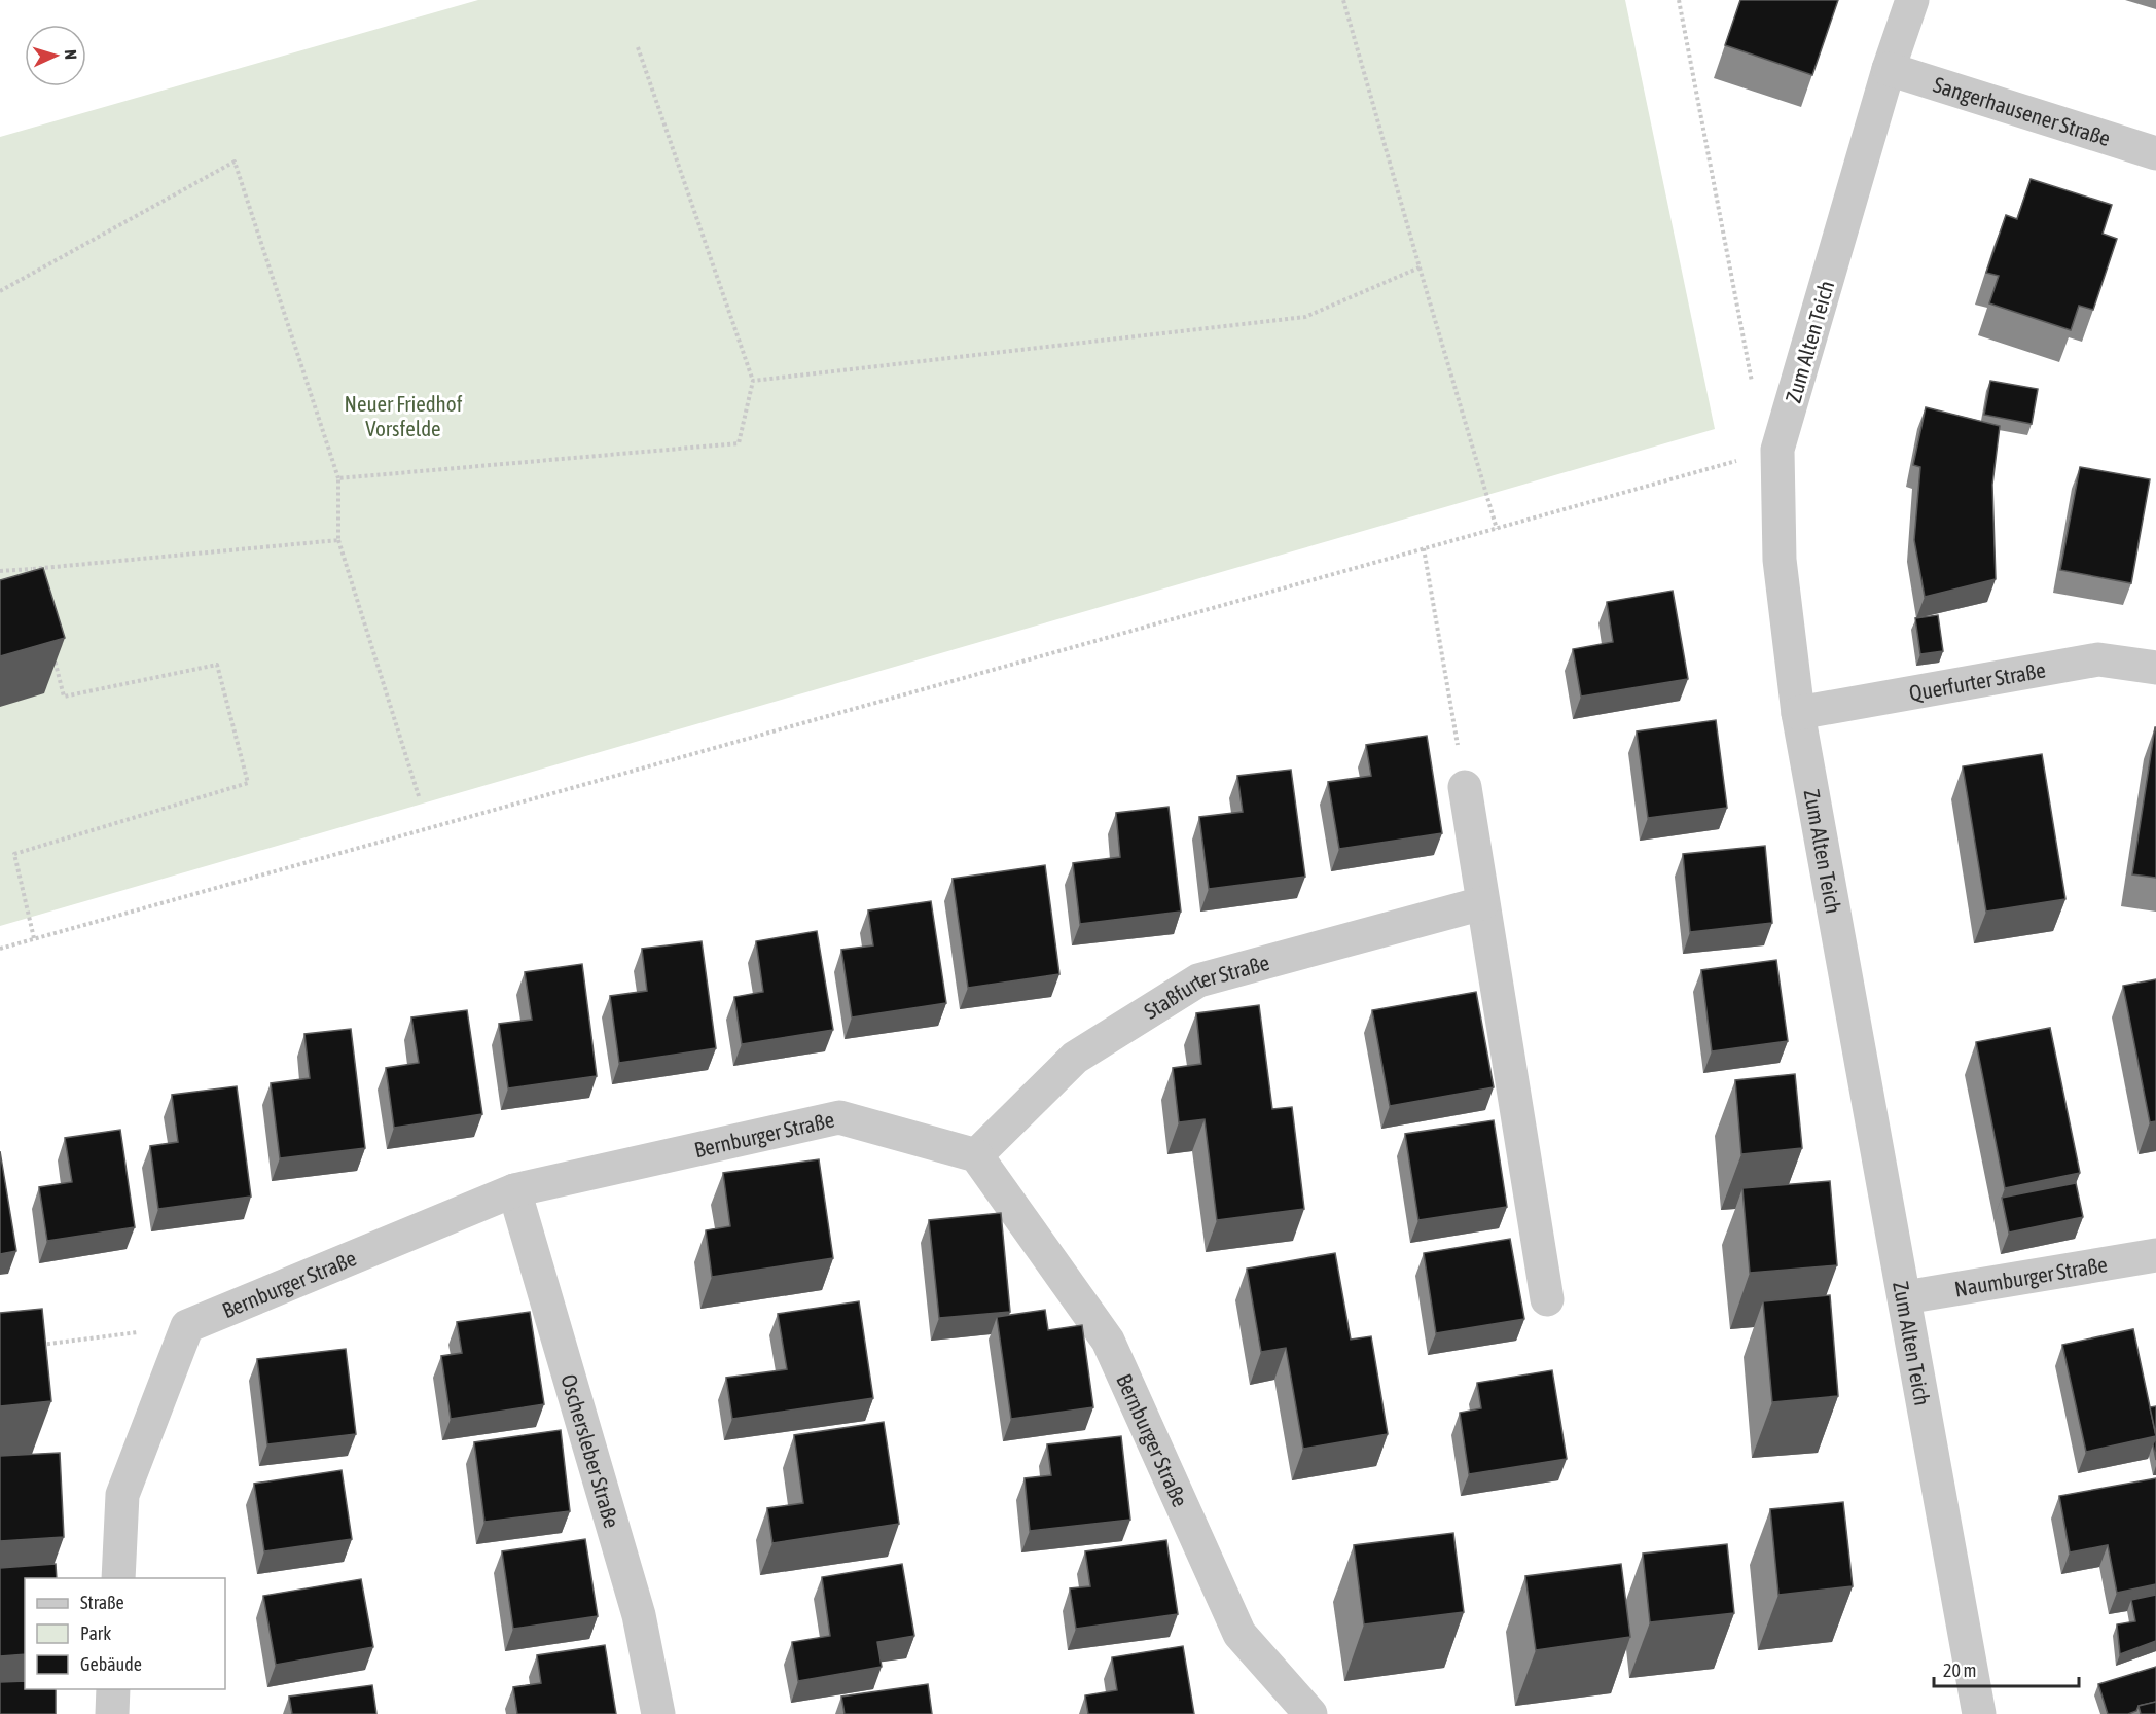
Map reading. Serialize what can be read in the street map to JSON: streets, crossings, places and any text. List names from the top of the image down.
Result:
{
  "streets": {
    "street": [
      "Sangerhausener Straße",
      "Zum Alten Teich",
      "Querfurter Straße",
      "Staßfurter Straße",
      "Bernburger Straße",
      "Naumburger Straße",
      "Oschersleber Straße"
    ]
  },
  "crossings": [
    ["Sangerhausener Straße", "Zum Alten Teich"],
    ["Zum Alten Teich", "Querfurter Straße"],
    ["Zum Alten Teich", "Naumburger Straße"],
    ["Staßfurter Straße", "Bernburger Straße"],
    ["Bernburger Straße", "Oschersleber Straße"]
  ],
  "parks": ["Neuer Friedhof Vorsfelde"],
  "legend": ["Straße", "Park", "Gebäude"],
  "scale_bar": "20 m",
  "north": "right"
}
